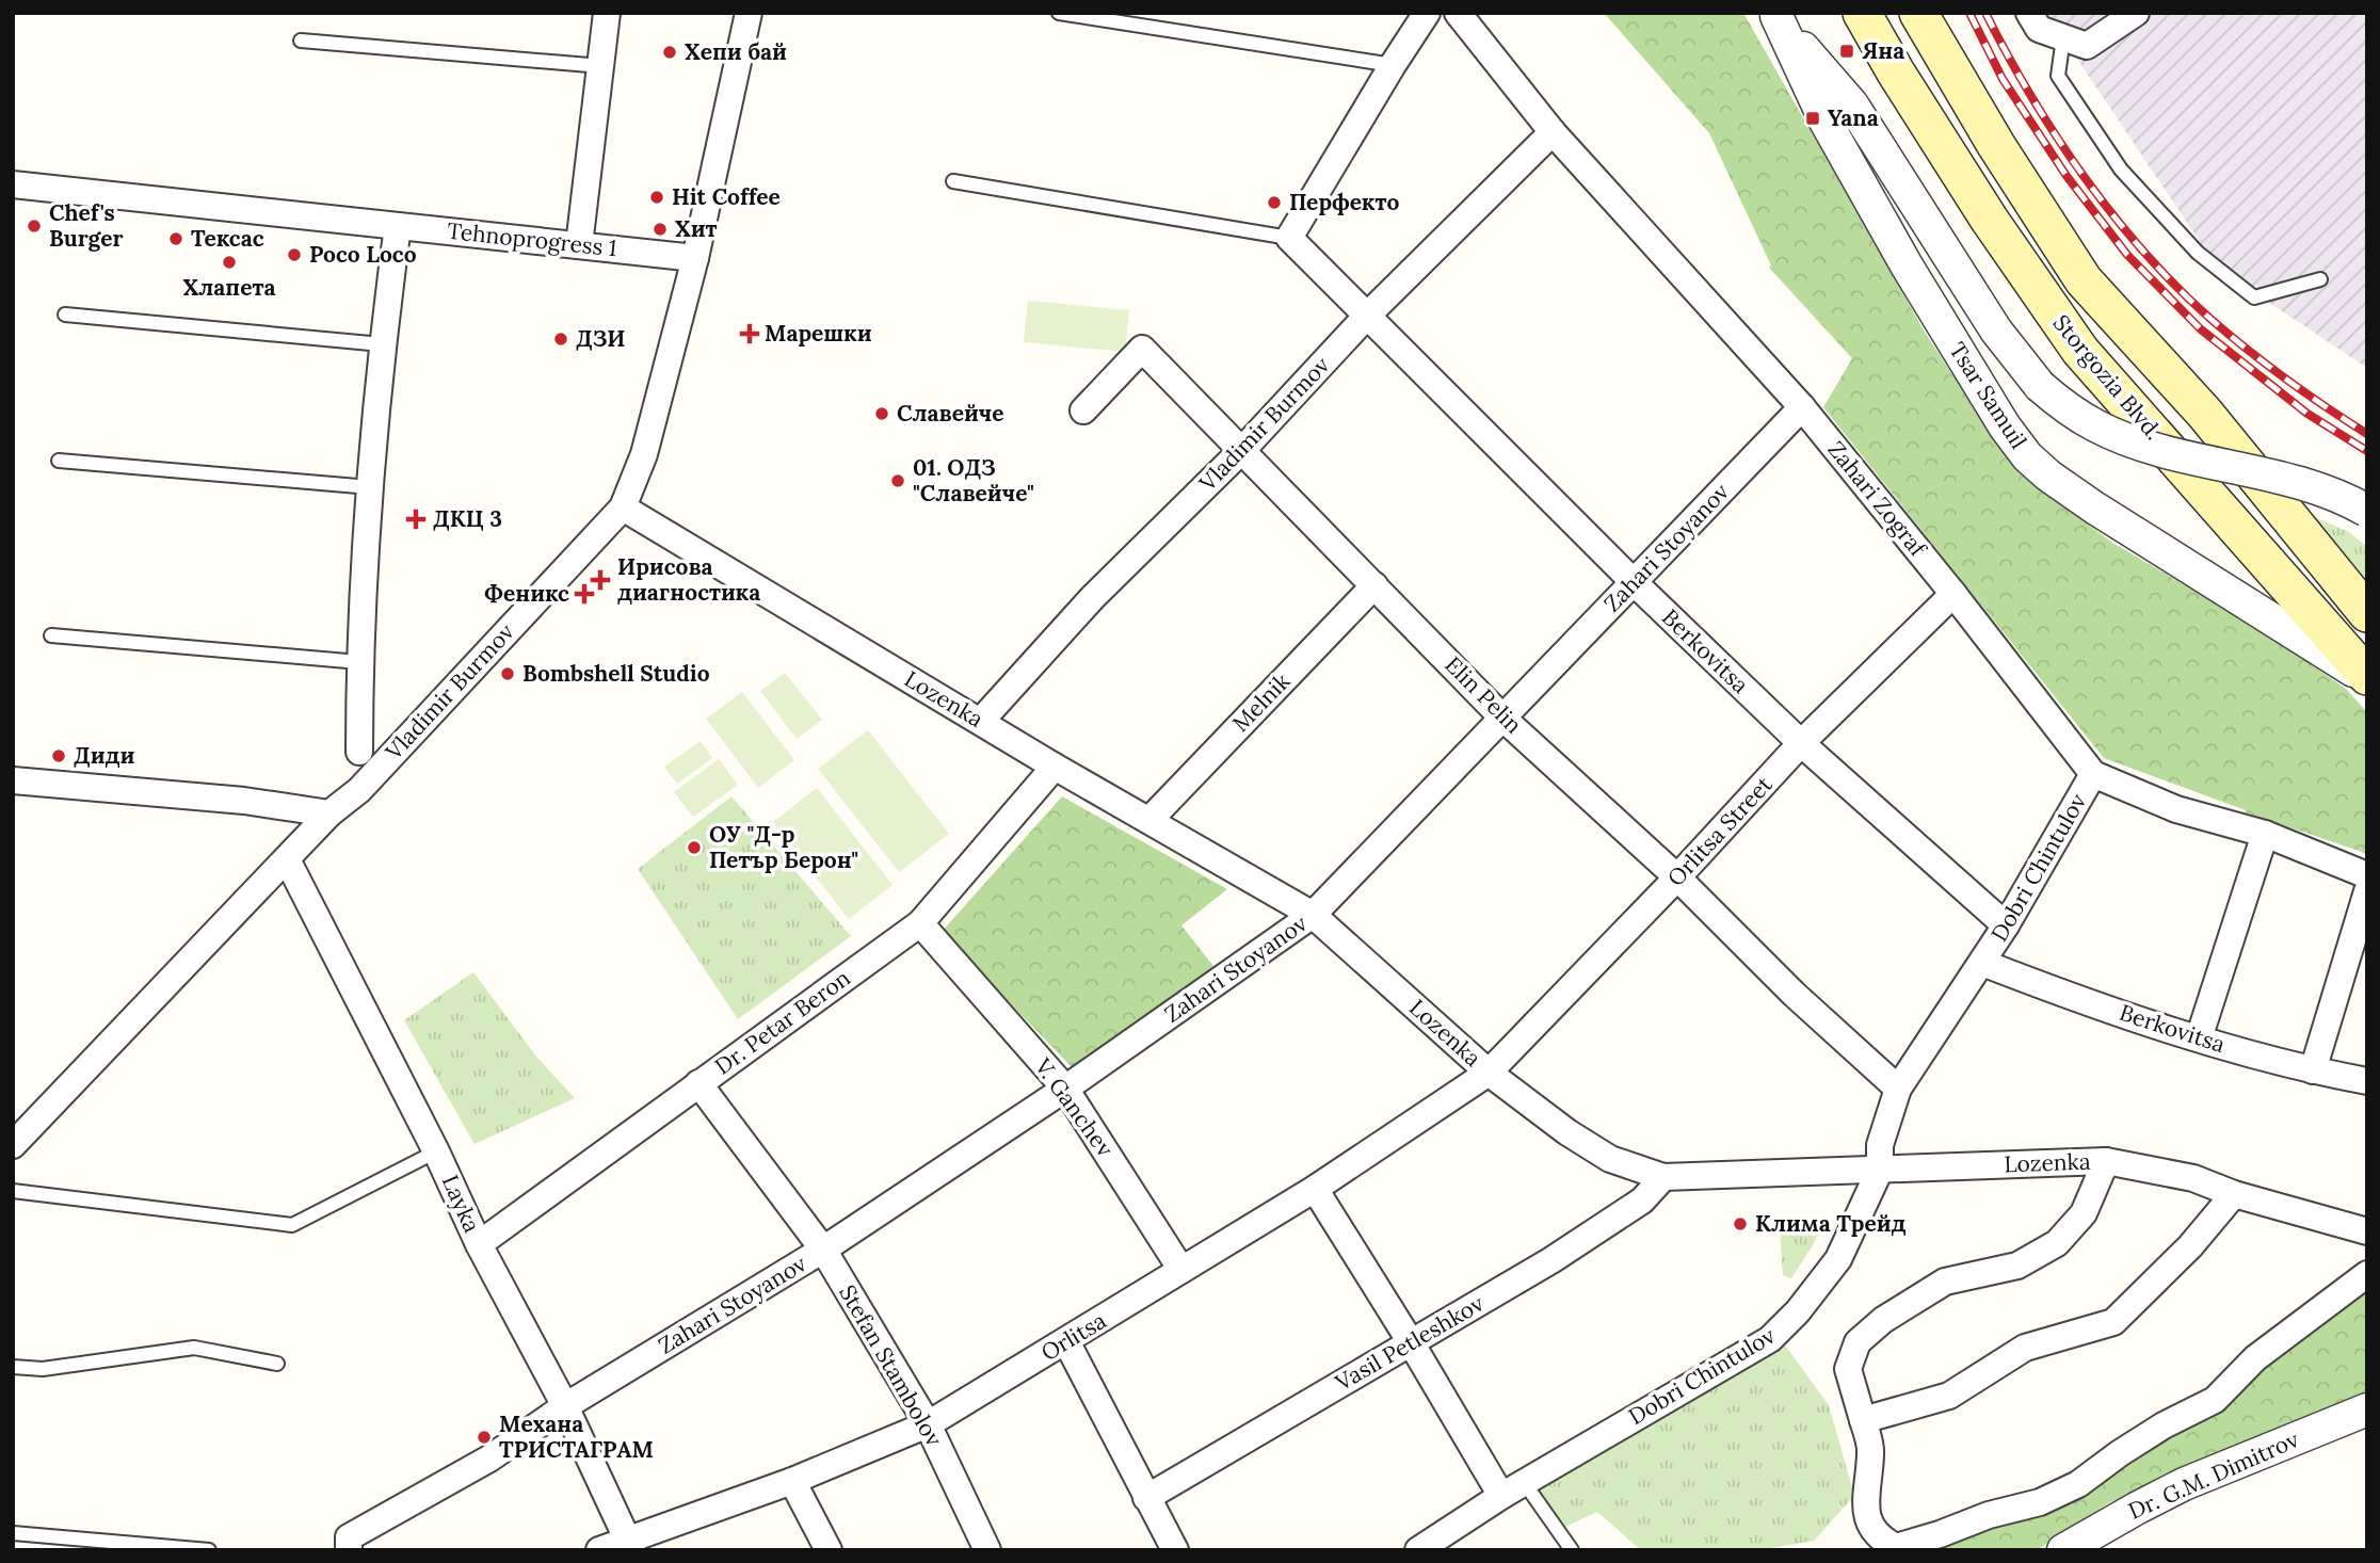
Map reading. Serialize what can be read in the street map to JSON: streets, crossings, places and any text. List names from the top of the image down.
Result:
{
  "streets": {
    "main road": ["Storgozia Blvd."],
    "street": [
      "Tehnoprogress 1",
      "Tsar Samuil",
      "Vladimir Burmov",
      "Zahari Zograf",
      "Zahari Stoyanov",
      "Berkovitsa",
      "Elin Pelin",
      "Lozenka",
      "Melnik",
      "Orlitsa Street",
      "Dobri Chintulov",
      "Dr. Petar Beron",
      "V. Ganchev",
      "Layka",
      "Orlitsa",
      "Vasil Petleshkov",
      "Stefan Stambolov",
      "Dr. G.M. Dimitrov"
    ]
  },
  "crossings": [
    ["Tehnoprogress 1", "Vladimir Burmov"],
    ["Storgozia Blvd.", "Tsar Samuil"],
    ["Vladimir Burmov", "Zahari Zograf"],
    ["Vladimir Burmov", "Berkovitsa"],
    ["Vladimir Burmov", "Elin Pelin"],
    ["Vladimir Burmov", "Lozenka"],
    ["Vladimir Burmov", "Layka"],
    ["Zahari Zograf", "Zahari Stoyanov"],
    ["Zahari Zograf", "Orlitsa Street"],
    ["Zahari Zograf", "Dobri Chintulov"],
    ["Zahari Stoyanov", "Berkovitsa"],
    ["Zahari Stoyanov", "Elin Pelin"],
    ["Zahari Stoyanov", "Lozenka"],
    ["Zahari Stoyanov", "V. Ganchev"],
    ["Zahari Stoyanov", "Layka"],
    ["Zahari Stoyanov", "Stefan Stambolov"],
    ["Berkovitsa", "Orlitsa Street"],
    ["Berkovitsa", "Dobri Chintulov"],
    ["Elin Pelin", "Melnik"],
    ["Elin Pelin", "Orlitsa Street"],
    ["Elin Pelin", "Dobri Chintulov"],
    ["Lozenka", "Melnik"],
    ["Lozenka", "Orlitsa Street"],
    ["Lozenka", "Dobri Chintulov"],
    ["Lozenka", "Dr. Petar Beron"],
    ["Lozenka", "Orlitsa"],
    ["Lozenka", "Vasil Petleshkov"],
    ["Orlitsa Street", "Orlitsa"],
    ["Dr. Petar Beron", "V. Ganchev"],
    ["Dr. Petar Beron", "Layka"],
    ["Dr. Petar Beron", "Stefan Stambolov"],
    ["V. Ganchev", "Orlitsa"],
    ["Layka", "Orlitsa"],
    ["Orlitsa", "Stefan Stambolov"]
  ],
  "places": {
    "transit": ["Яна", "Yana"],
    "other": [
      "Хепи бай",
      "Hit Coffee",
      "Перфекто",
      "Chef's Burger",
      "Хит",
      "Тексас",
      "Poco Loco",
      "Хлапета",
      "ДЗИ",
      "Славейче",
      "01. ОДЗ \"Славейче\"",
      "Bombshell Studio",
      "Диди",
      "ОУ \"Д-р Петър Берон\"",
      "Клима Трейд",
      "Механа ТРИСТАГРАМ"
    ],
    "health": [
      "Марешки",
      "ДКЦ 3",
      "Ирисова диагностика",
      "Феникс"
    ]
  }
}
